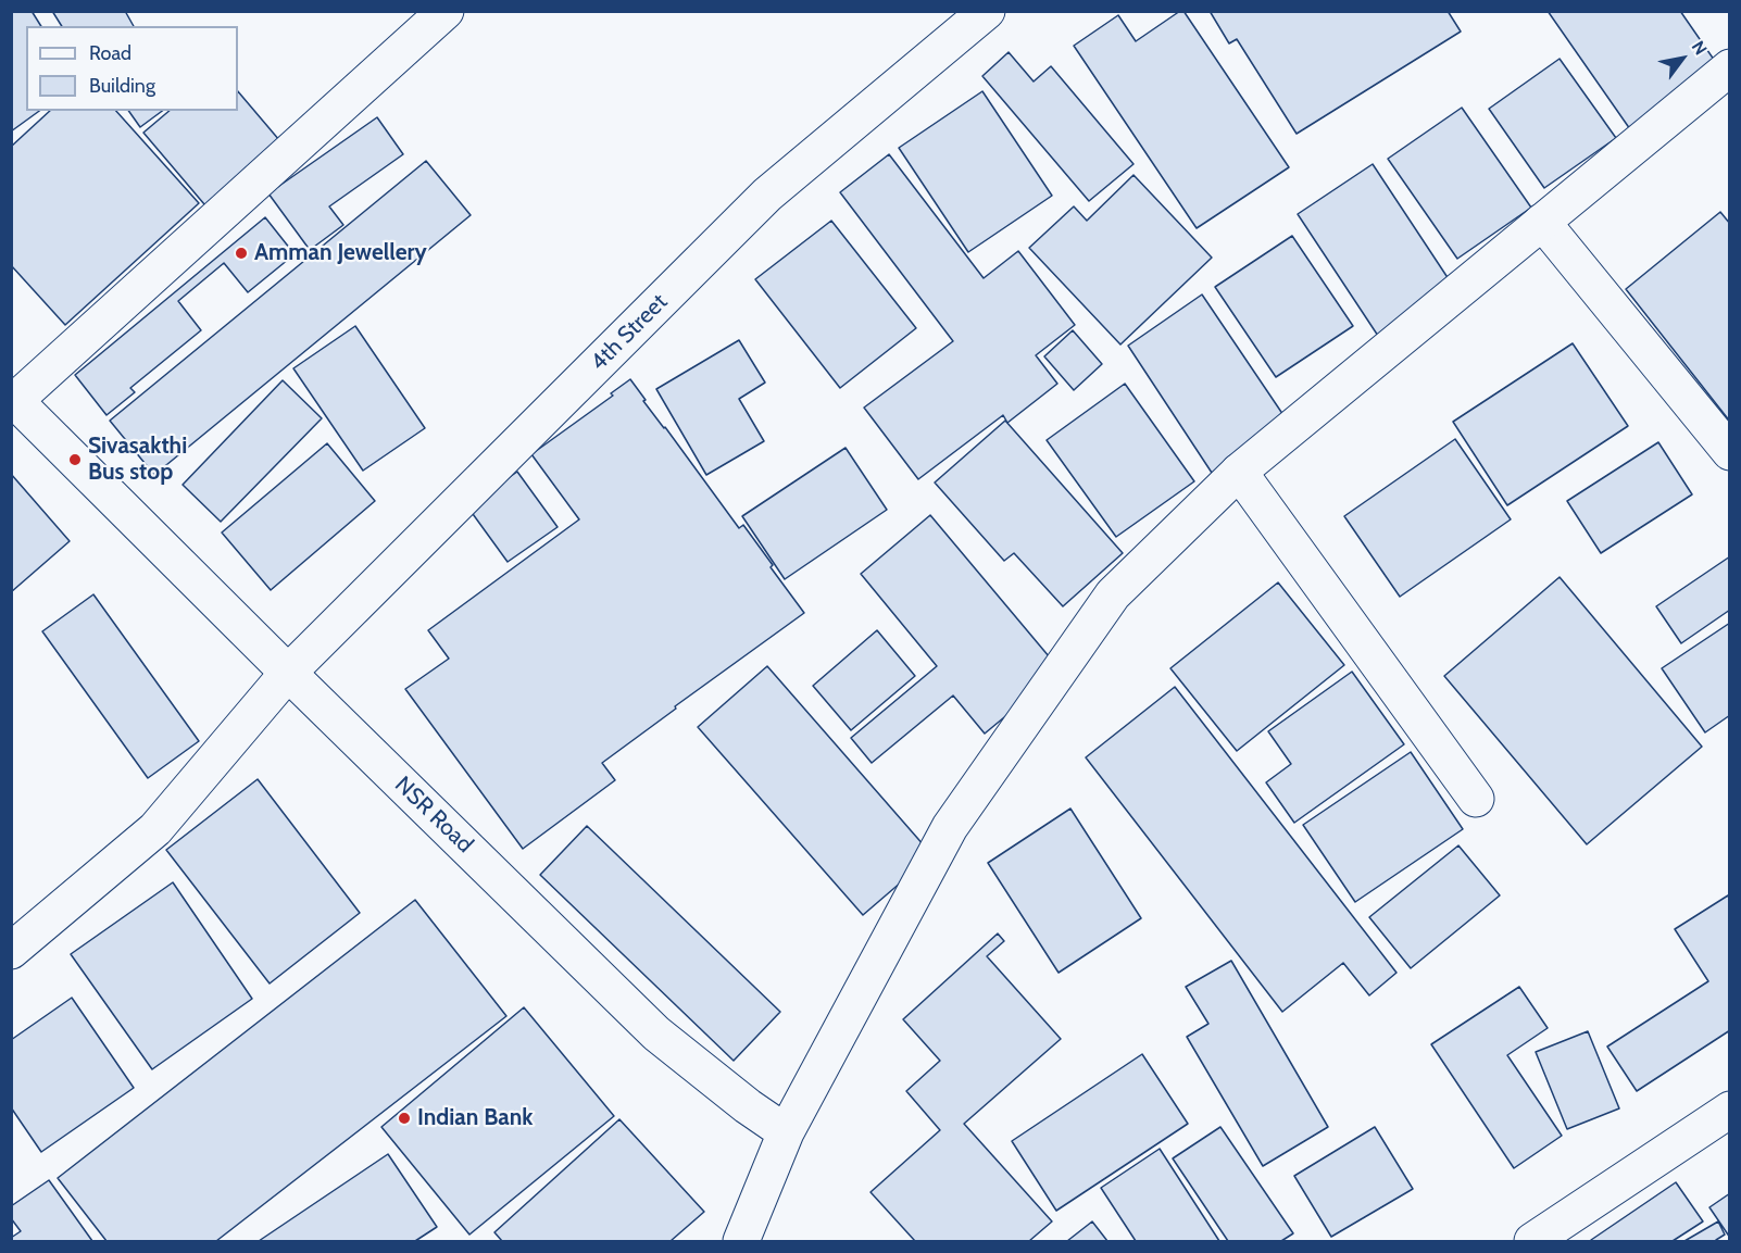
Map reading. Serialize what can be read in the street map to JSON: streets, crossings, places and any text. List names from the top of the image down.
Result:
{
  "streets": {
    "street": ["4th Street", "NSR Road"]
  },
  "crossings": [
    ["4th Street", "NSR Road"]
  ],
  "places": ["Amman Jewellery", "Sivasakthi Bus stop", "Indian Bank"],
  "legend": ["Road", "Building"],
  "north": "top right"
}
